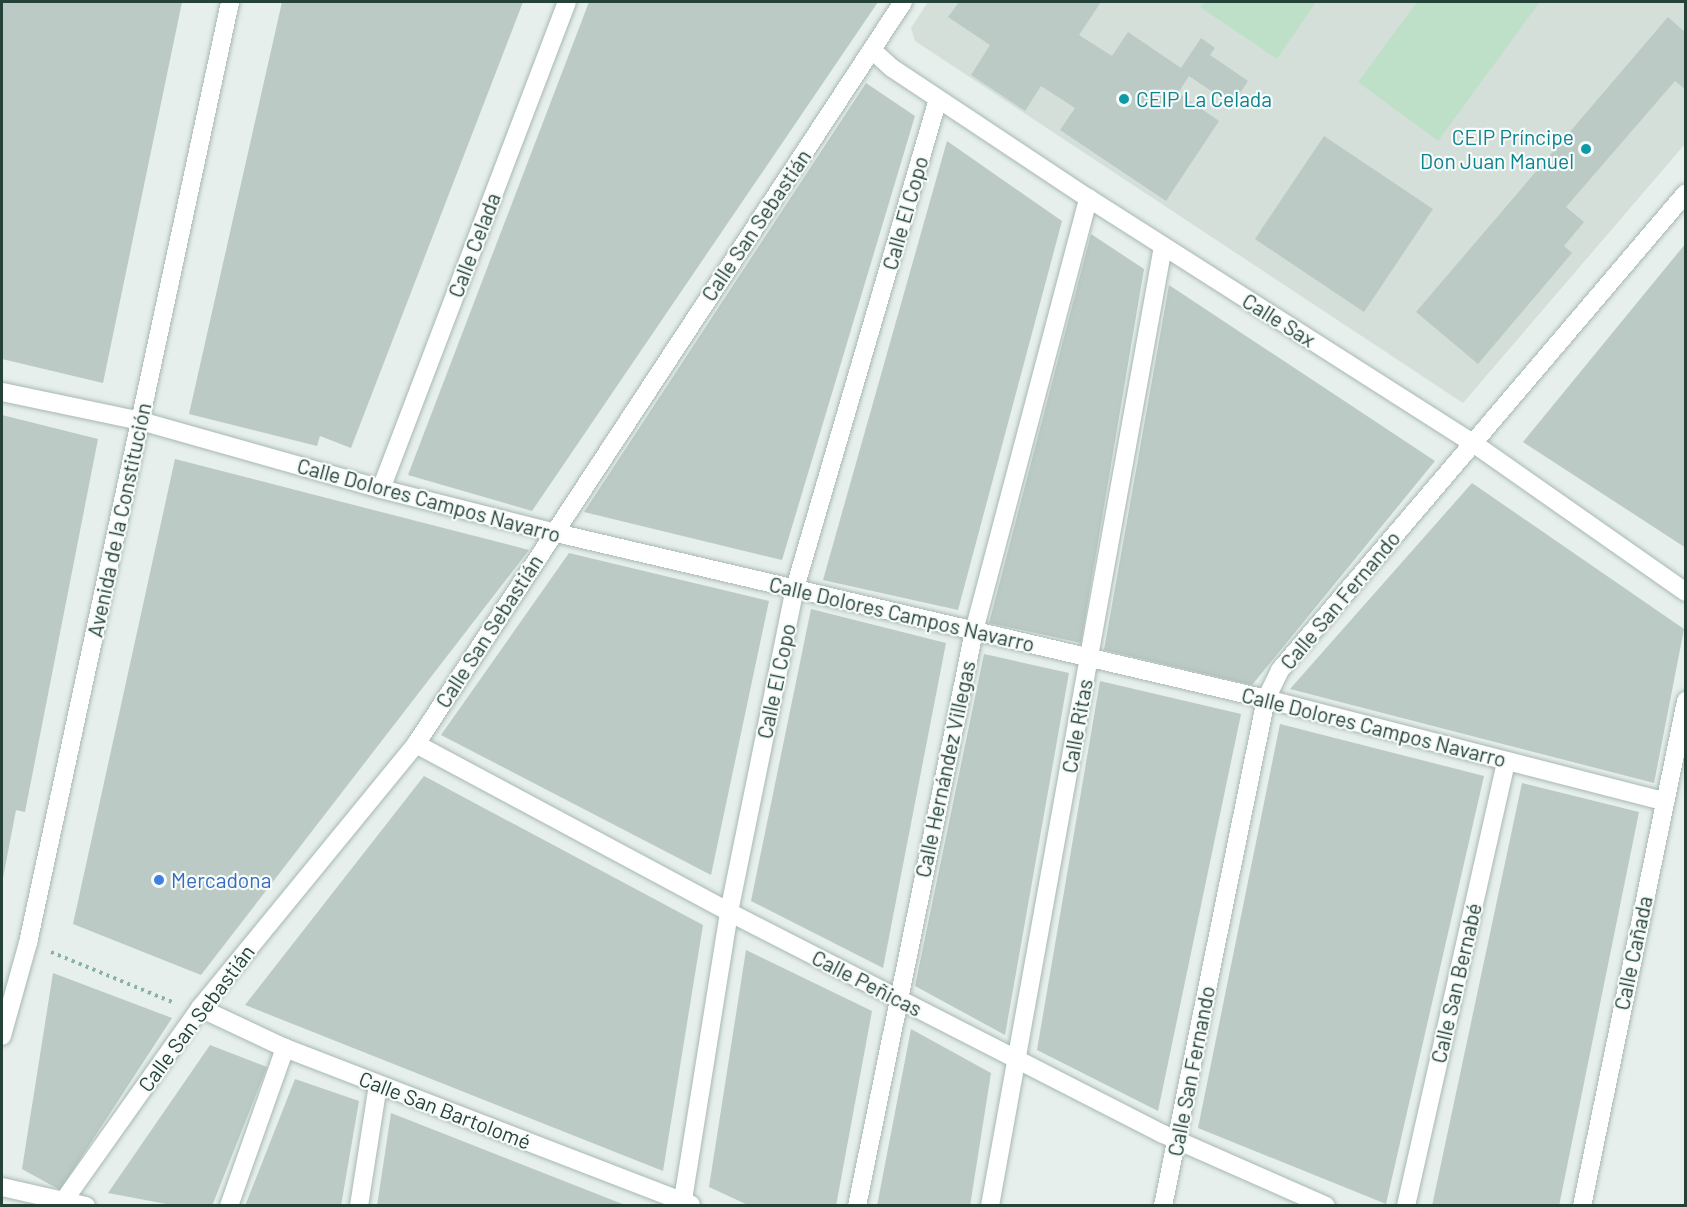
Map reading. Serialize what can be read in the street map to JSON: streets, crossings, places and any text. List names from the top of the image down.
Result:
{
  "streets": {
    "street": [
      "Calle El Copo",
      "Calle San Sebastián",
      "Calle Celada",
      "Calle Sax",
      "Calle Dolores Campos Navarro",
      "Avenida de la Constitución",
      "Calle San Fernando",
      "Calle Ritas",
      "Calle Hernández Villegas",
      "Calle Cañada",
      "Calle Peñicas",
      "Calle San Bernabé",
      "Calle San Bartolomé"
    ]
  },
  "crossings": [
    ["Calle El Copo", "Calle Sax"],
    ["Calle El Copo", "Calle Dolores Campos Navarro"],
    ["Calle El Copo", "Calle Peñicas"],
    ["Calle El Copo", "Calle San Bartolomé"],
    ["Calle San Sebastián", "Calle Sax"],
    ["Calle San Sebastián", "Calle Dolores Campos Navarro"],
    ["Calle San Sebastián", "Calle Peñicas"],
    ["Calle San Sebastián", "Calle San Bartolomé"],
    ["Calle Celada", "Calle Dolores Campos Navarro"],
    ["Calle Sax", "Calle San Fernando"],
    ["Calle Sax", "Calle Ritas"],
    ["Calle Sax", "Calle Hernández Villegas"],
    ["Calle Dolores Campos Navarro", "Avenida de la Constitución"],
    ["Calle Dolores Campos Navarro", "Calle San Fernando"],
    ["Calle Dolores Campos Navarro", "Calle Ritas"],
    ["Calle Dolores Campos Navarro", "Calle Hernández Villegas"],
    ["Calle Dolores Campos Navarro", "Calle Cañada"],
    ["Calle Dolores Campos Navarro", "Calle San Bernabé"],
    ["Calle San Fernando", "Calle Peñicas"],
    ["Calle Ritas", "Calle Peñicas"],
    ["Calle Hernández Villegas", "Calle Peñicas"]
  ],
  "places": ["CEIP La Celada", "CEIP Príncipe Don Juan Manuel", "Mercadona"]
}
